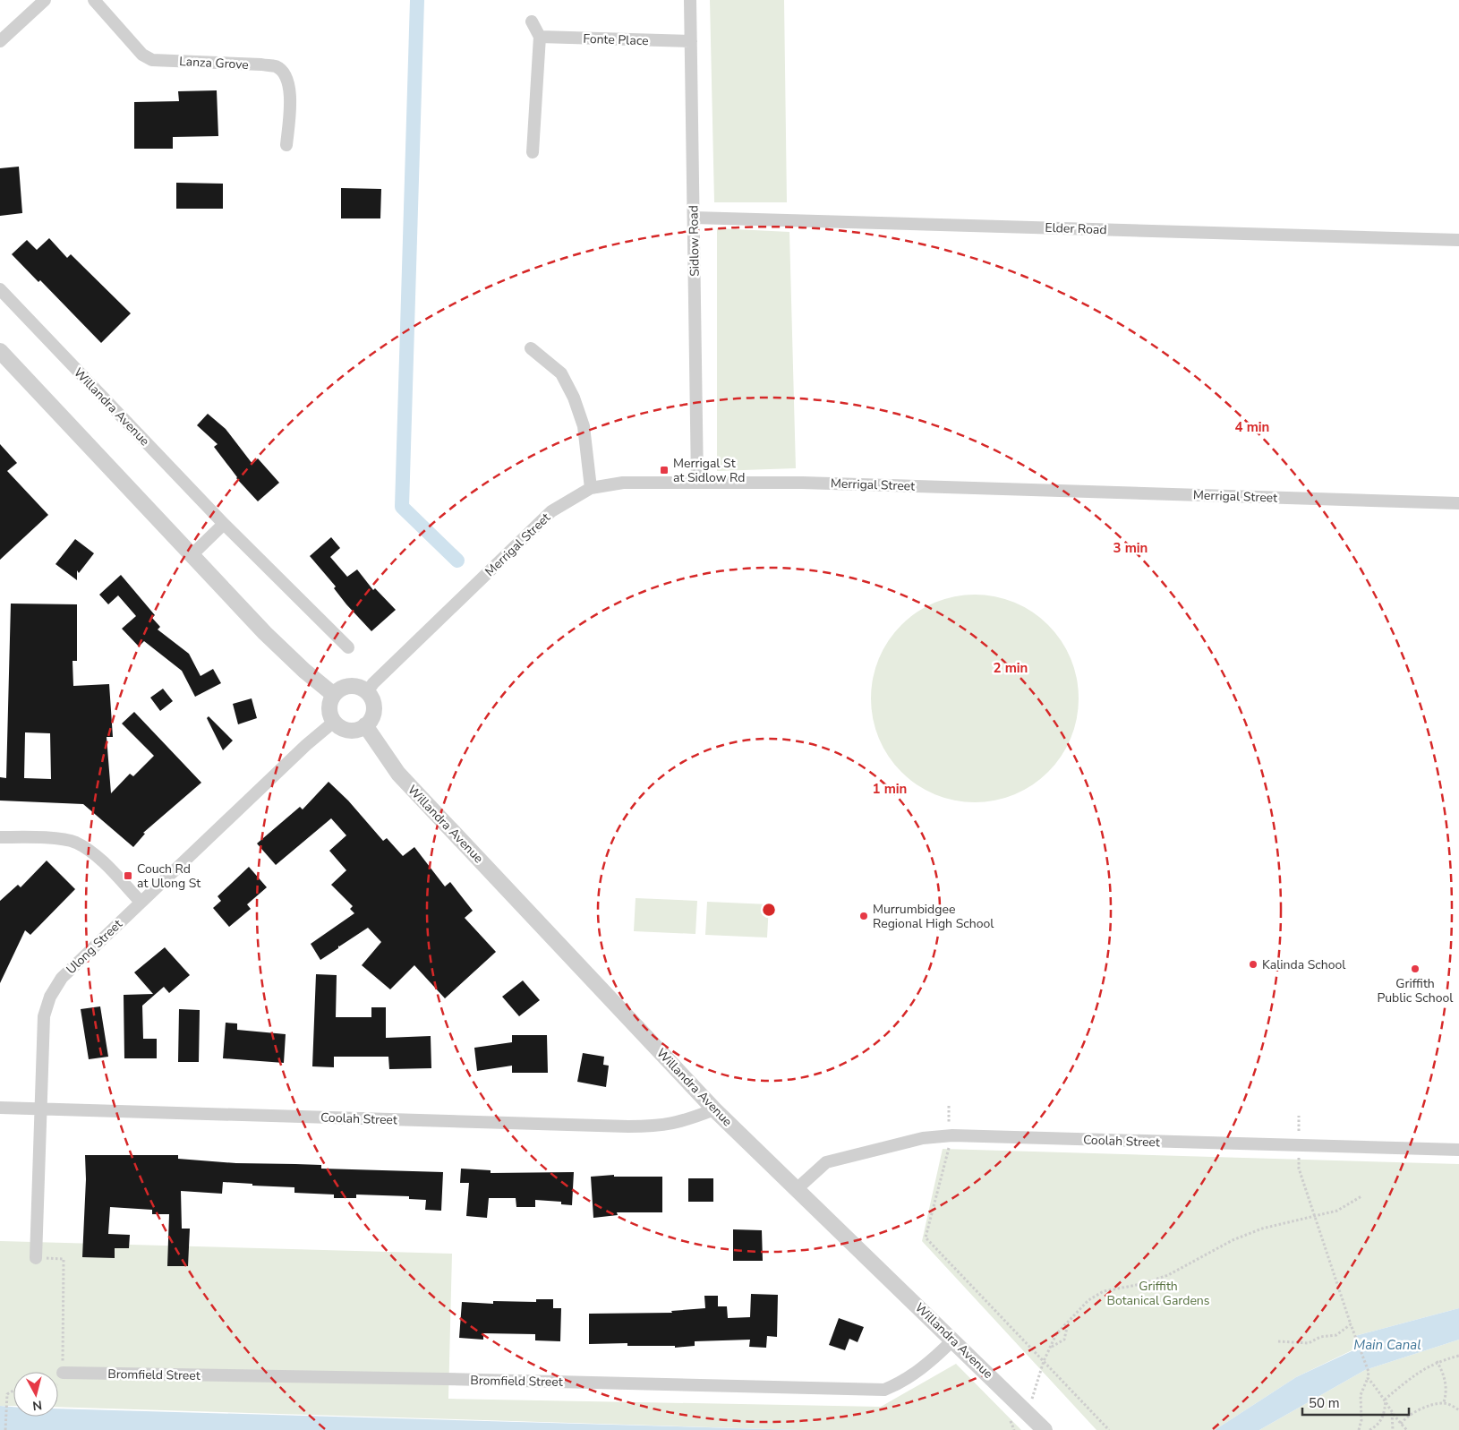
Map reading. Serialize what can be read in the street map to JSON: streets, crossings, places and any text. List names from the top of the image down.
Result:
{
  "streets": {
    "street": [
      "Fonte Place",
      "Lanza Grove",
      "Elder Road",
      "Sidlow Road",
      "Willandra Avenue",
      "Merrigal Street",
      "Ulong Street",
      "Coolah Street",
      "Bromfield Street"
    ]
  },
  "crossings": [
    ["Fonte Place", "Sidlow Road"],
    ["Elder Road", "Sidlow Road"],
    ["Sidlow Road", "Merrigal Street"],
    ["Willandra Avenue", "Merrigal Street"],
    ["Willandra Avenue", "Ulong Street"],
    ["Willandra Avenue", "Coolah Street"],
    ["Willandra Avenue", "Bromfield Street"],
    ["Merrigal Street", "Ulong Street"],
    ["Ulong Street", "Coolah Street"]
  ],
  "water": ["Main Canal"],
  "parks": ["Griffith Botanical Gardens"],
  "places": {
    "transit": ["Merrigal St at Sidlow Rd", "Couch Rd at Ulong St"],
    "other": ["Murrumbidgee Regional High School", "Kalinda School", "Griffith Public School"]
  },
  "scale_bar": "50 m",
  "north": "bottom",
  "rings": [
    "4 min",
    "3 min",
    "2 min",
    "1 min"
  ]
}
